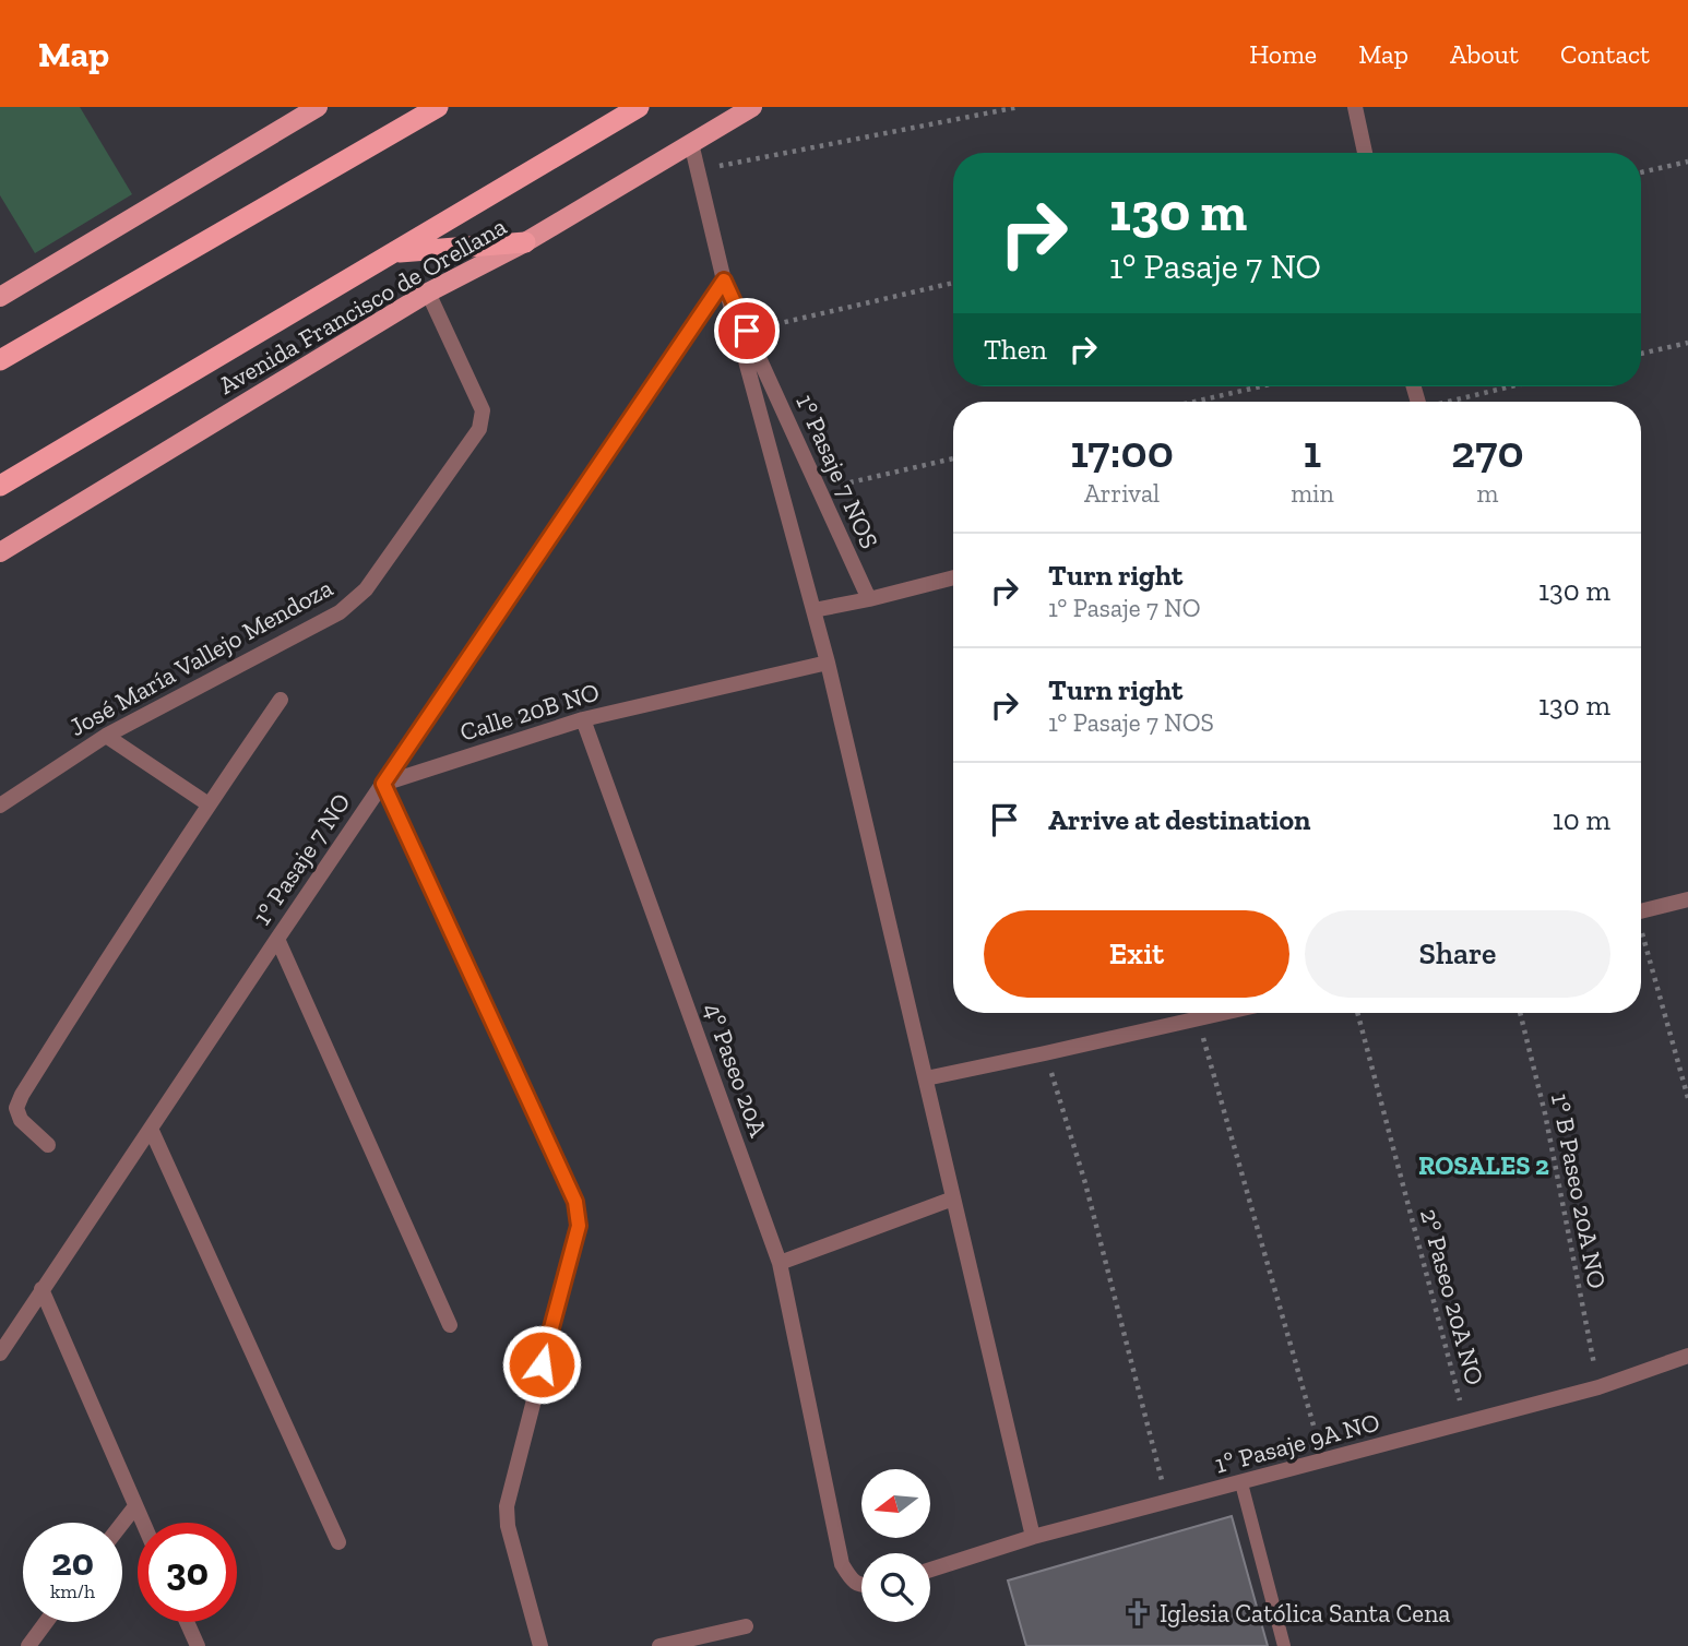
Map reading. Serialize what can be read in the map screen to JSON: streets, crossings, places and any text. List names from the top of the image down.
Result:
{
  "streets": {
    "highway": ["Avenida Francisco de Orellana"],
    "street": [
      "1° Pasaje 7 NOS",
      "José María Vallejo Mendoza",
      "Calle 20B NO",
      "1° Pasaje 7 NO",
      "4° Paseo 20A",
      "1º Pasaje 9A NO"
    ],
    "path": ["1° B Paseo 20A NO", "2° Paseo 20A NO"]
  },
  "crossings": [
    ["Avenida Francisco de Orellana", "José María Vallejo Mendoza"],
    ["1° Pasaje 7 NOS", "1° Pasaje 7 NO"],
    ["Calle 20B NO", "1° Pasaje 7 NO"],
    ["Calle 20B NO", "4° Paseo 20A"],
    ["1° B Paseo 20A NO", "1º Pasaje 9A NO"],
    ["2° Paseo 20A NO", "1º Pasaje 9A NO"]
  ],
  "districts": ["ROSALES 2"],
  "places": {
    "church": ["Iglesia Católica Santa Cena"]
  },
  "north": "left",
  "page": {
    "header": "Map",
    "nav": [
      "Home",
      "Map",
      "About",
      "Contact"
    ],
    "turn": ["130 m", "1° Pasaje 7 NO"],
    "then": "Then",
    "eta": [
      "17:00",
      "Arrival",
      "1",
      "min",
      "270",
      "m"
    ],
    "list": [
      {
        "name": "Turn right",
        "note": "1° Pasaje 7 NO",
        "value": "130 m"
      },
      {
        "name": "Turn right",
        "note": "1° Pasaje 7 NOS",
        "value": "130 m"
      },
      {
        "name": "Arrive at destination",
        "value": "10 m"
      }
    ],
    "buttons": ["Exit", "Share"],
    "speed": "20 km/h",
    "limit": "30"
  }
}
